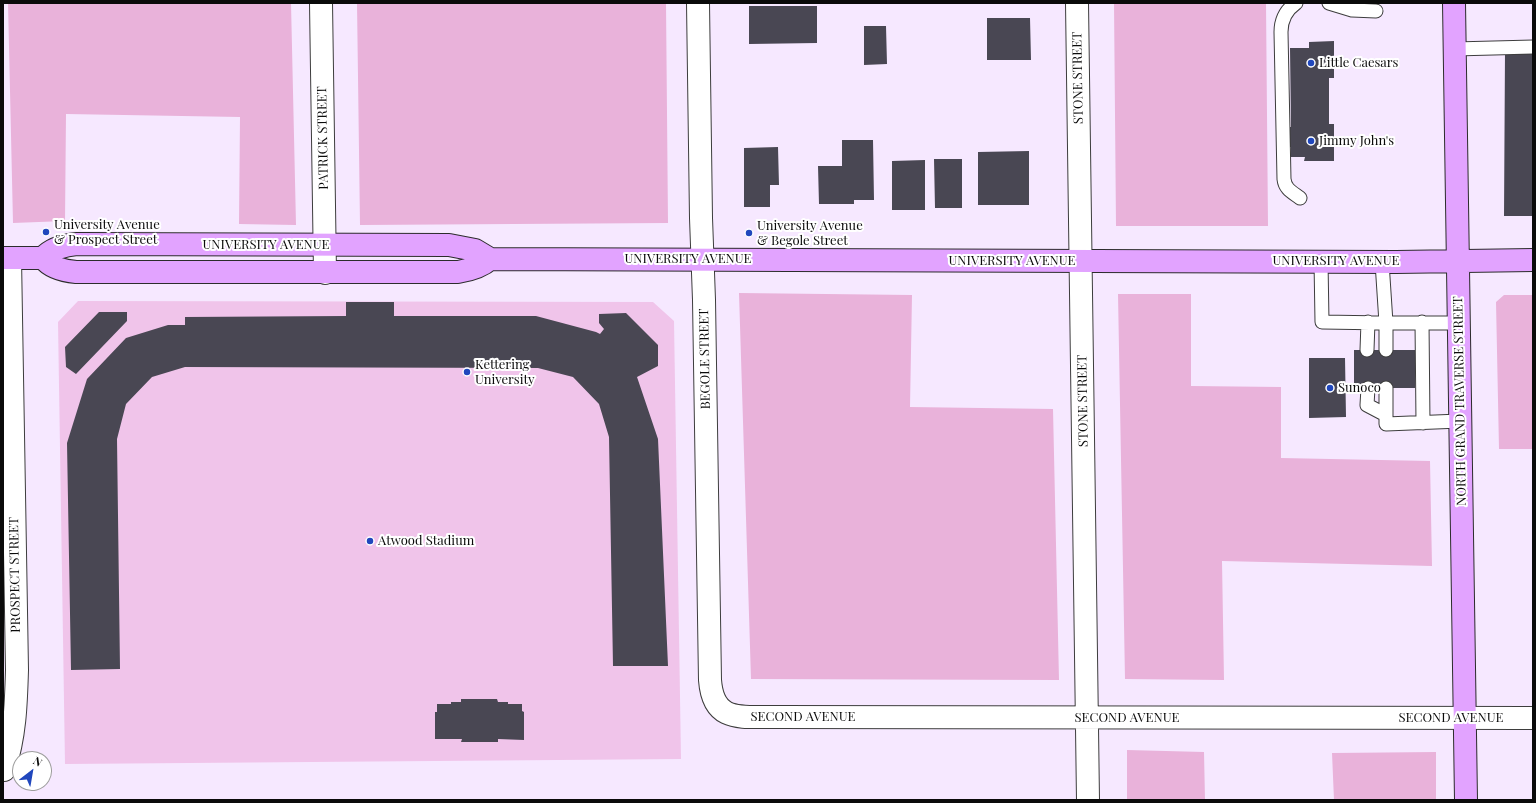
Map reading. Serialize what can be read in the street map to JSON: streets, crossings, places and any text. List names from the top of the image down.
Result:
{
  "streets": {
    "street": [
      "STONE STREET",
      "PATRICK STREET",
      "UNIVERSITY AVENUE",
      "BEGOLE STREET",
      "NORTH GRAND TRAVERSE STREET",
      "PROSPECT STREET",
      "SECOND AVENUE"
    ]
  },
  "crossings": [
    ["STONE STREET", "UNIVERSITY AVENUE"],
    ["STONE STREET", "SECOND AVENUE"],
    ["PATRICK STREET", "UNIVERSITY AVENUE"],
    ["UNIVERSITY AVENUE", "BEGOLE STREET"],
    ["UNIVERSITY AVENUE", "NORTH GRAND TRAVERSE STREET"],
    ["BEGOLE STREET", "SECOND AVENUE"],
    ["NORTH GRAND TRAVERSE STREET", "SECOND AVENUE"]
  ],
  "places": [
    "Little Caesars",
    "Jimmy John's",
    "University Avenue & Prospect Street",
    "University Avenue & Begole Street",
    "Kettering University",
    "Sunoco",
    "Atwood Stadium"
  ],
  "north": "top right"
}
